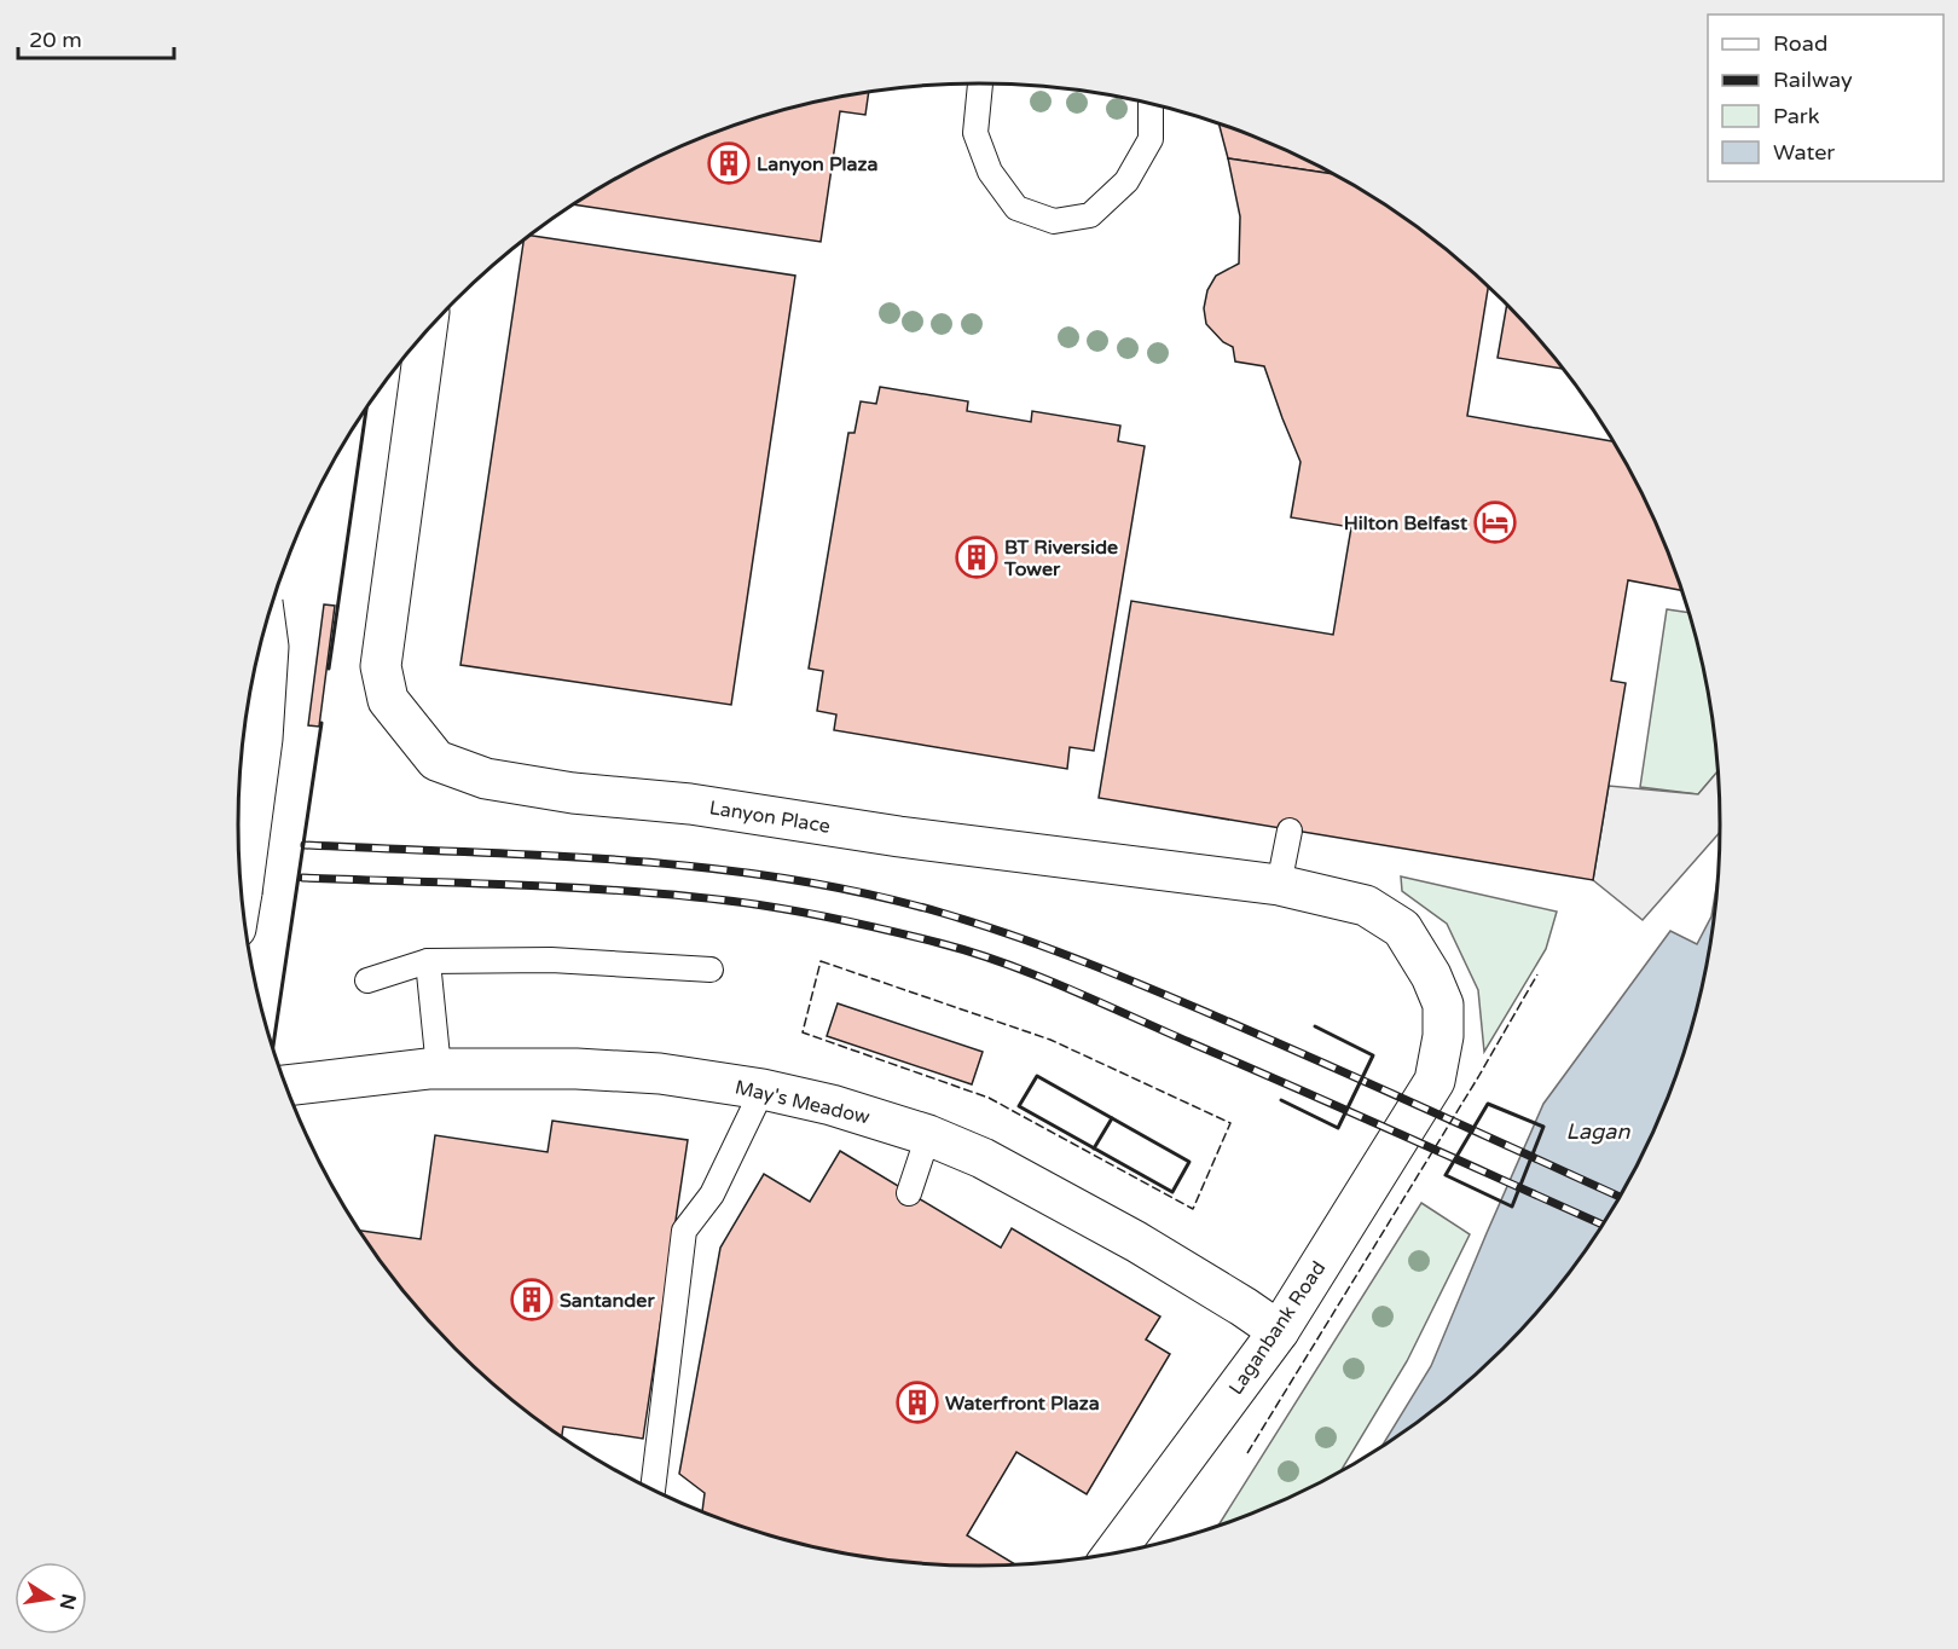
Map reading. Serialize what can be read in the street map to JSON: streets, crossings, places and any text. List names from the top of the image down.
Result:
{
  "streets": {
    "street": ["Lanyon Place", "May's Meadow", "Laganbank Road"]
  },
  "crossings": [
    ["Lanyon Place", "Laganbank Road"],
    ["May's Meadow", "Laganbank Road"]
  ],
  "water": ["Lagan"],
  "places": {
    "building": [
      "Lanyon Plaza",
      "BT Riverside Tower",
      "Santander",
      "Waterfront Plaza"
    ],
    "hotel": ["Hilton Belfast"]
  },
  "legend": [
    "Road",
    "Railway",
    "Park",
    "Water"
  ],
  "scale_bar": "20 m",
  "north": "right"
}
